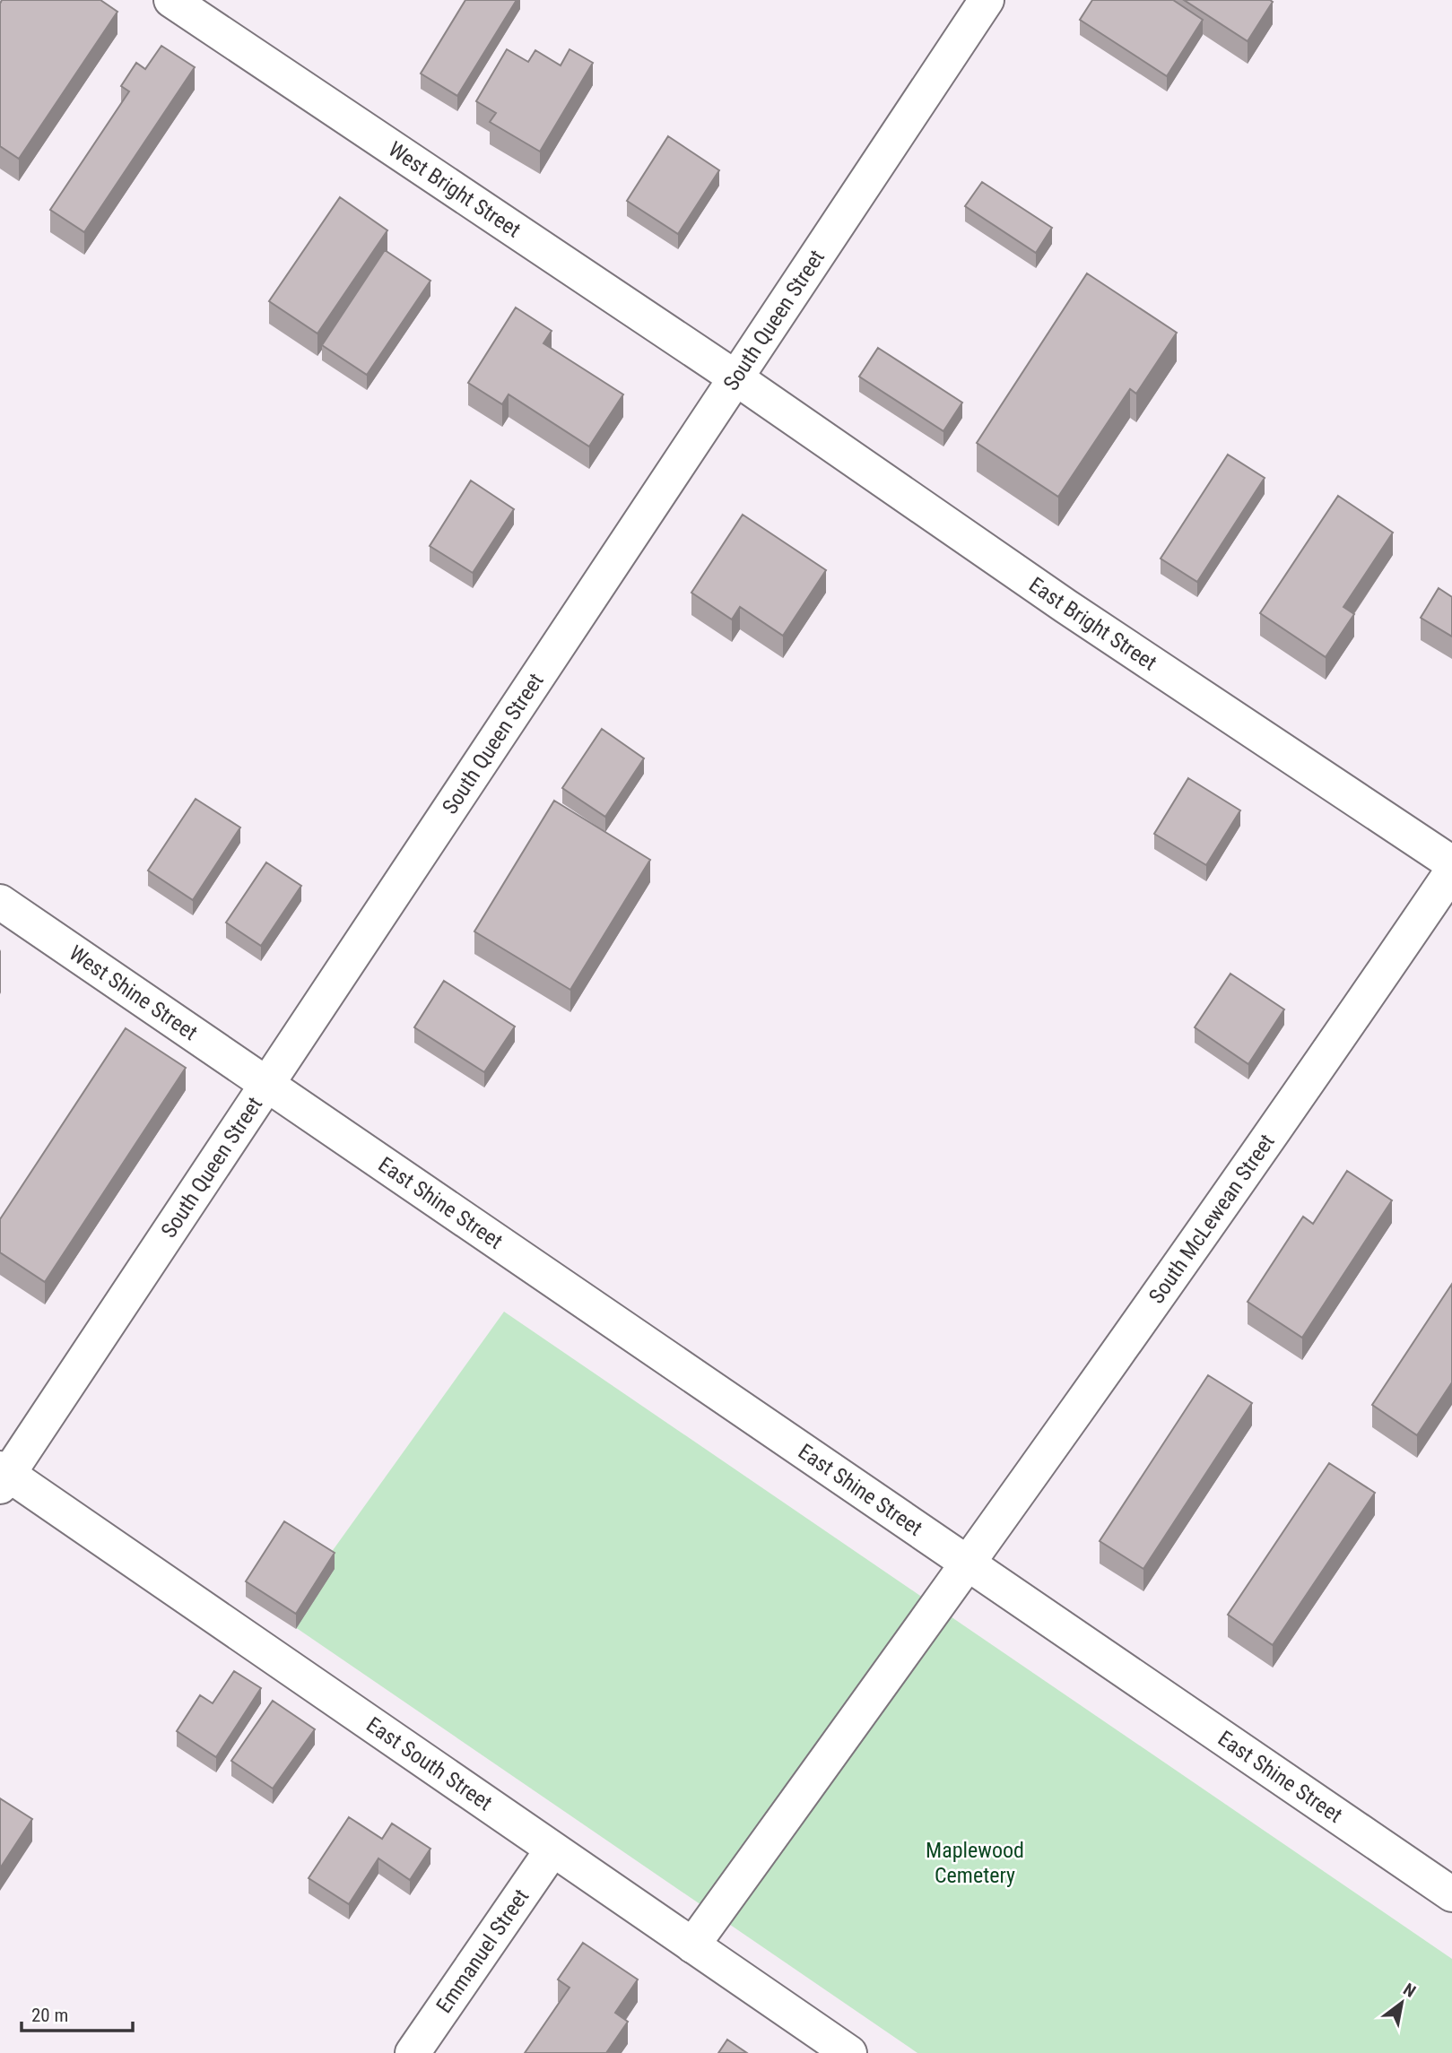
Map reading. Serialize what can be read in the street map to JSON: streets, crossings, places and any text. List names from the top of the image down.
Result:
{
  "streets": {
    "street": [
      "West Bright Street",
      "South Queen Street",
      "East Bright Street",
      "West Shine Street",
      "East Shine Street",
      "South McLewean Street",
      "East South Street",
      "Emmanuel Street"
    ]
  },
  "crossings": [
    ["West Bright Street", "South Queen Street"],
    ["West Bright Street", "East Bright Street"],
    ["South Queen Street", "East Bright Street"],
    ["South Queen Street", "West Shine Street"],
    ["South Queen Street", "East Shine Street"],
    ["South Queen Street", "East South Street"],
    ["West Shine Street", "East Shine Street"],
    ["East Shine Street", "South McLewean Street"],
    ["South McLewean Street", "East South Street"],
    ["East South Street", "Emmanuel Street"]
  ],
  "parks": ["Maplewood Cemetery"],
  "scale_bar": "20 m",
  "north": "top right"
}
